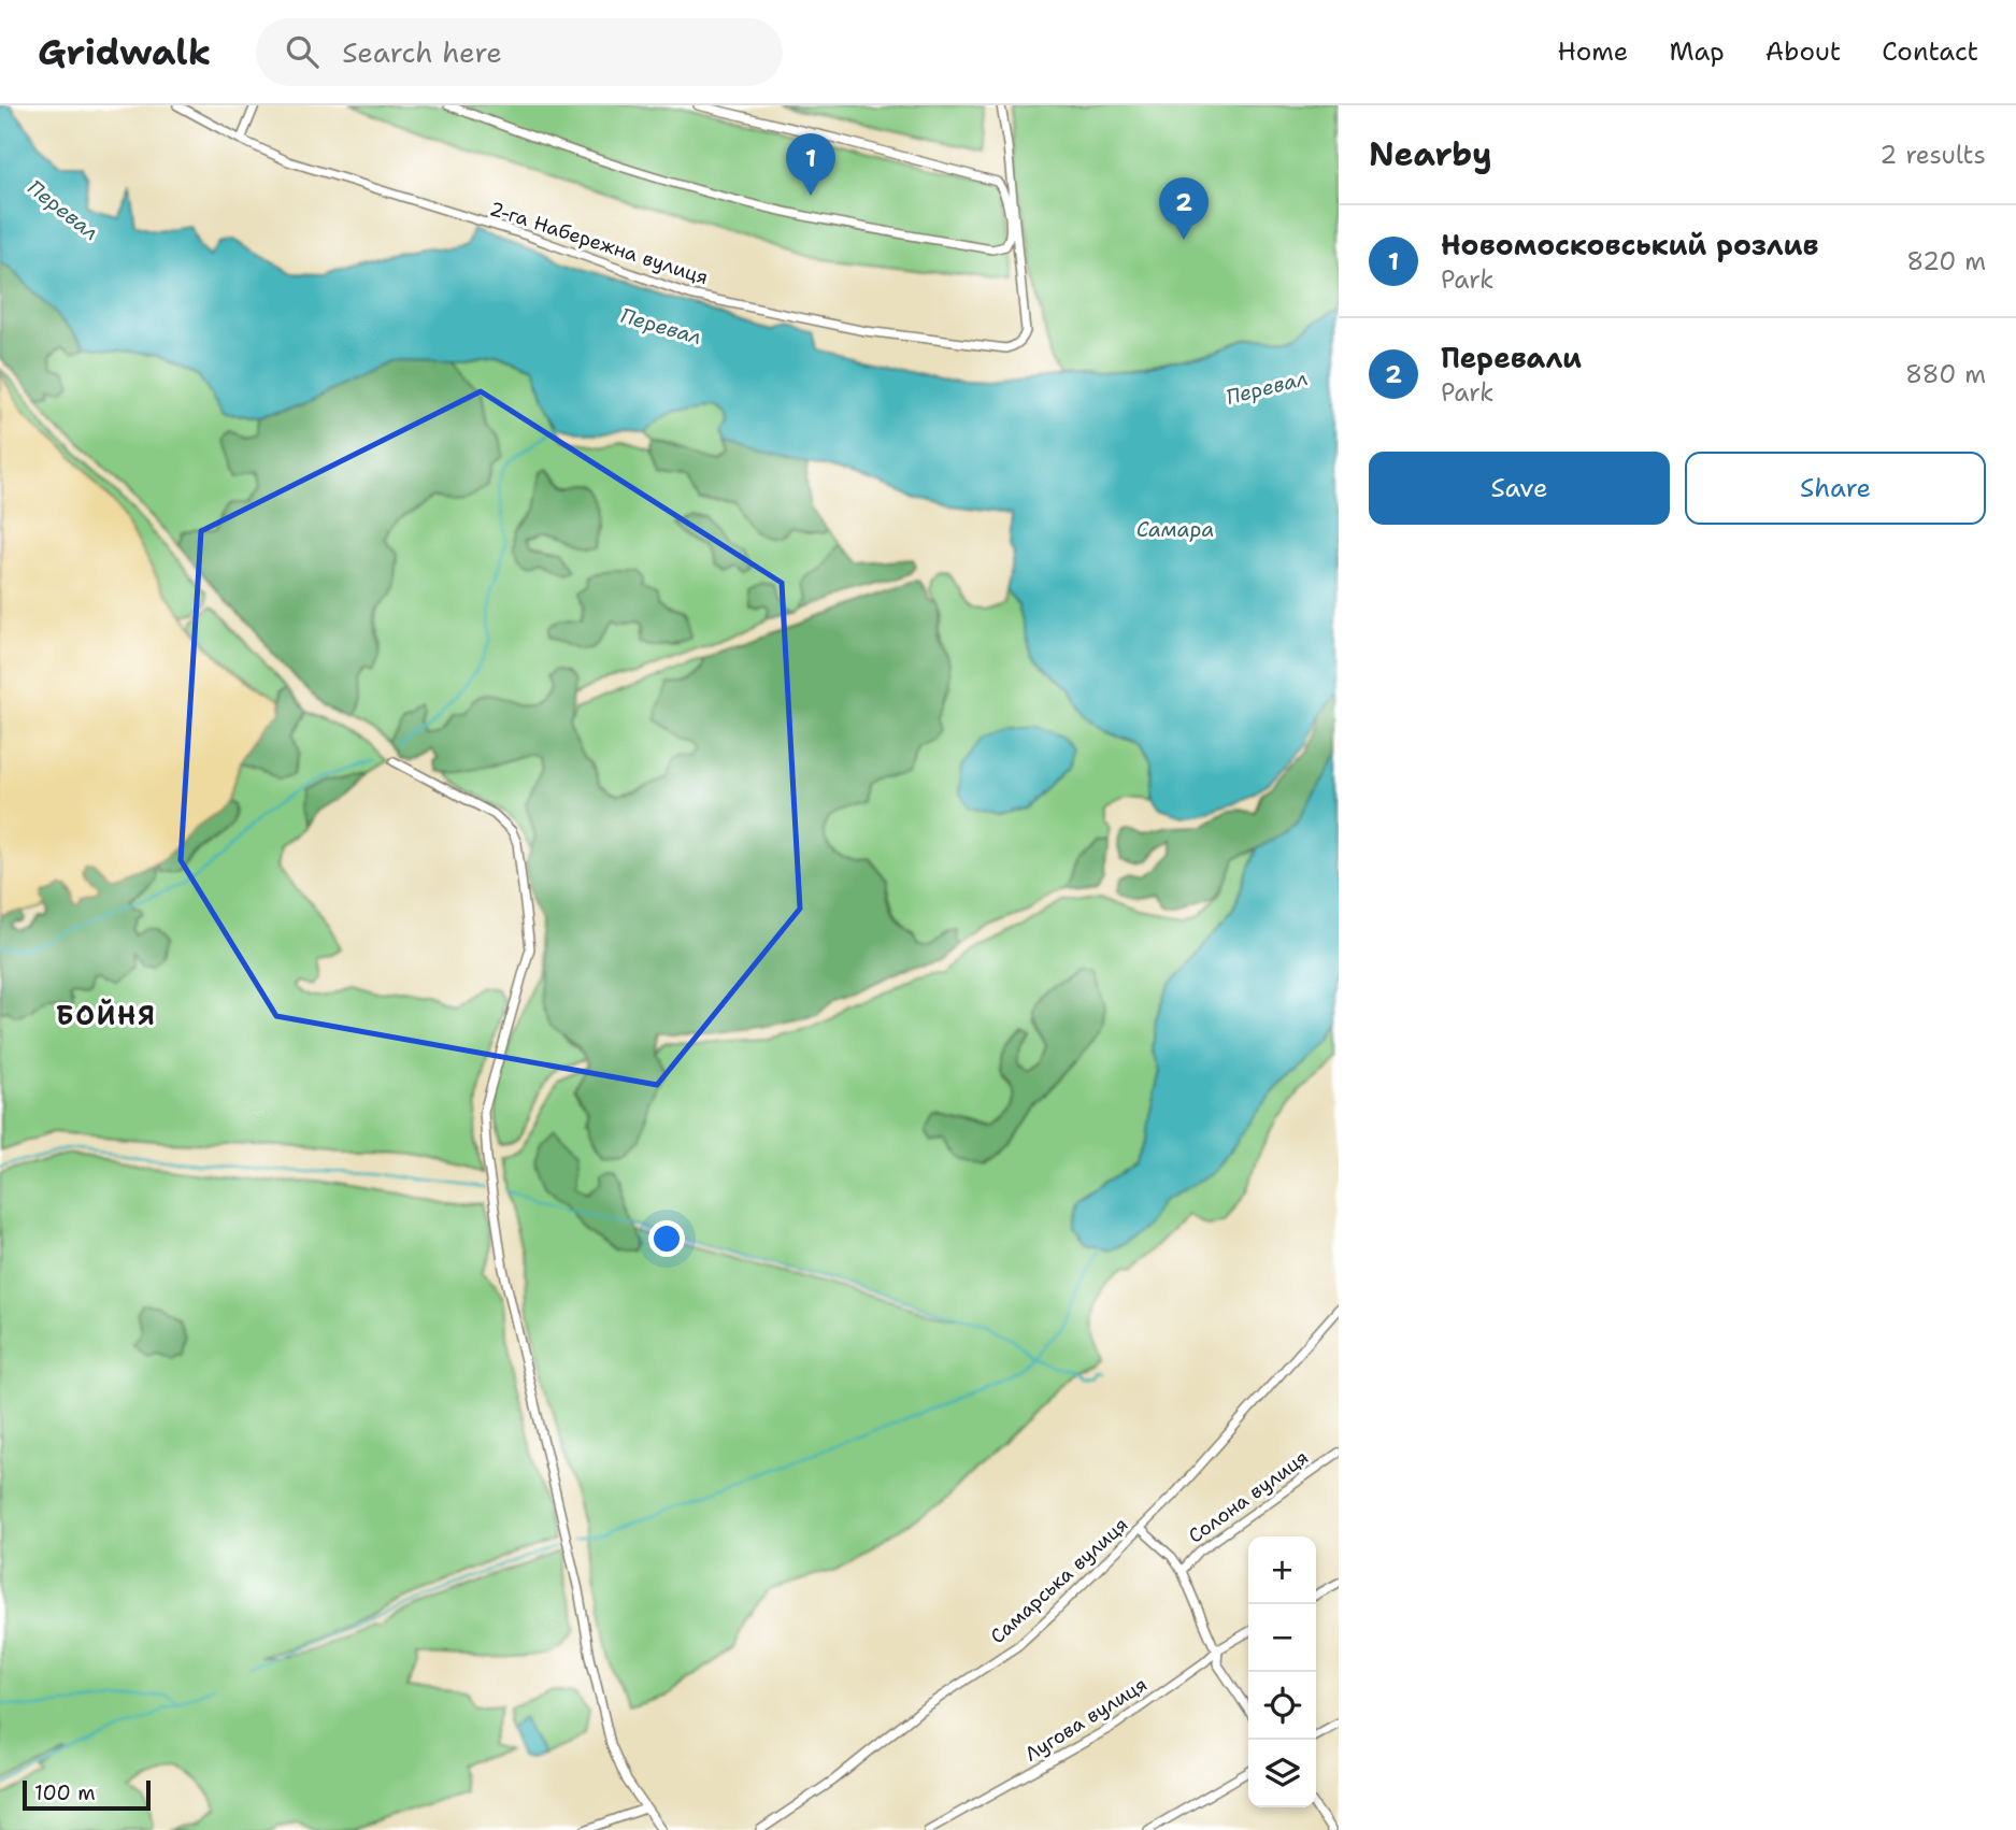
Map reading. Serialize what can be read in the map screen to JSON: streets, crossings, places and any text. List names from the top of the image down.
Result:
{
  "streets": {
    "street": [
      "2-га Набережна вулиця",
      "Солона вулиця",
      "Самарська вулиця",
      "Лугова вулиця"
    ]
  },
  "districts": ["БОЙНЯ"],
  "water": ["Перевал", "Самара"],
  "scale_bar": "100 m",
  "page": {
    "header": "Gridwalk",
    "search": "Search here",
    "nav": [
      "Home",
      "Map",
      "About",
      "Contact"
    ],
    "heading": ["Nearby", "2 results"],
    "pins": ["1", "2"],
    "list": [
      {
        "mark": "1",
        "name": "Новомосковський розлив",
        "note": "Park",
        "value": "820 m"
      },
      {
        "mark": "2",
        "name": "Перевали",
        "note": "Park",
        "value": "880 m"
      }
    ],
    "buttons": ["Save", "Share"],
    "map_buttons": ["+", "−"],
    "scale": "100 m"
  }
}
